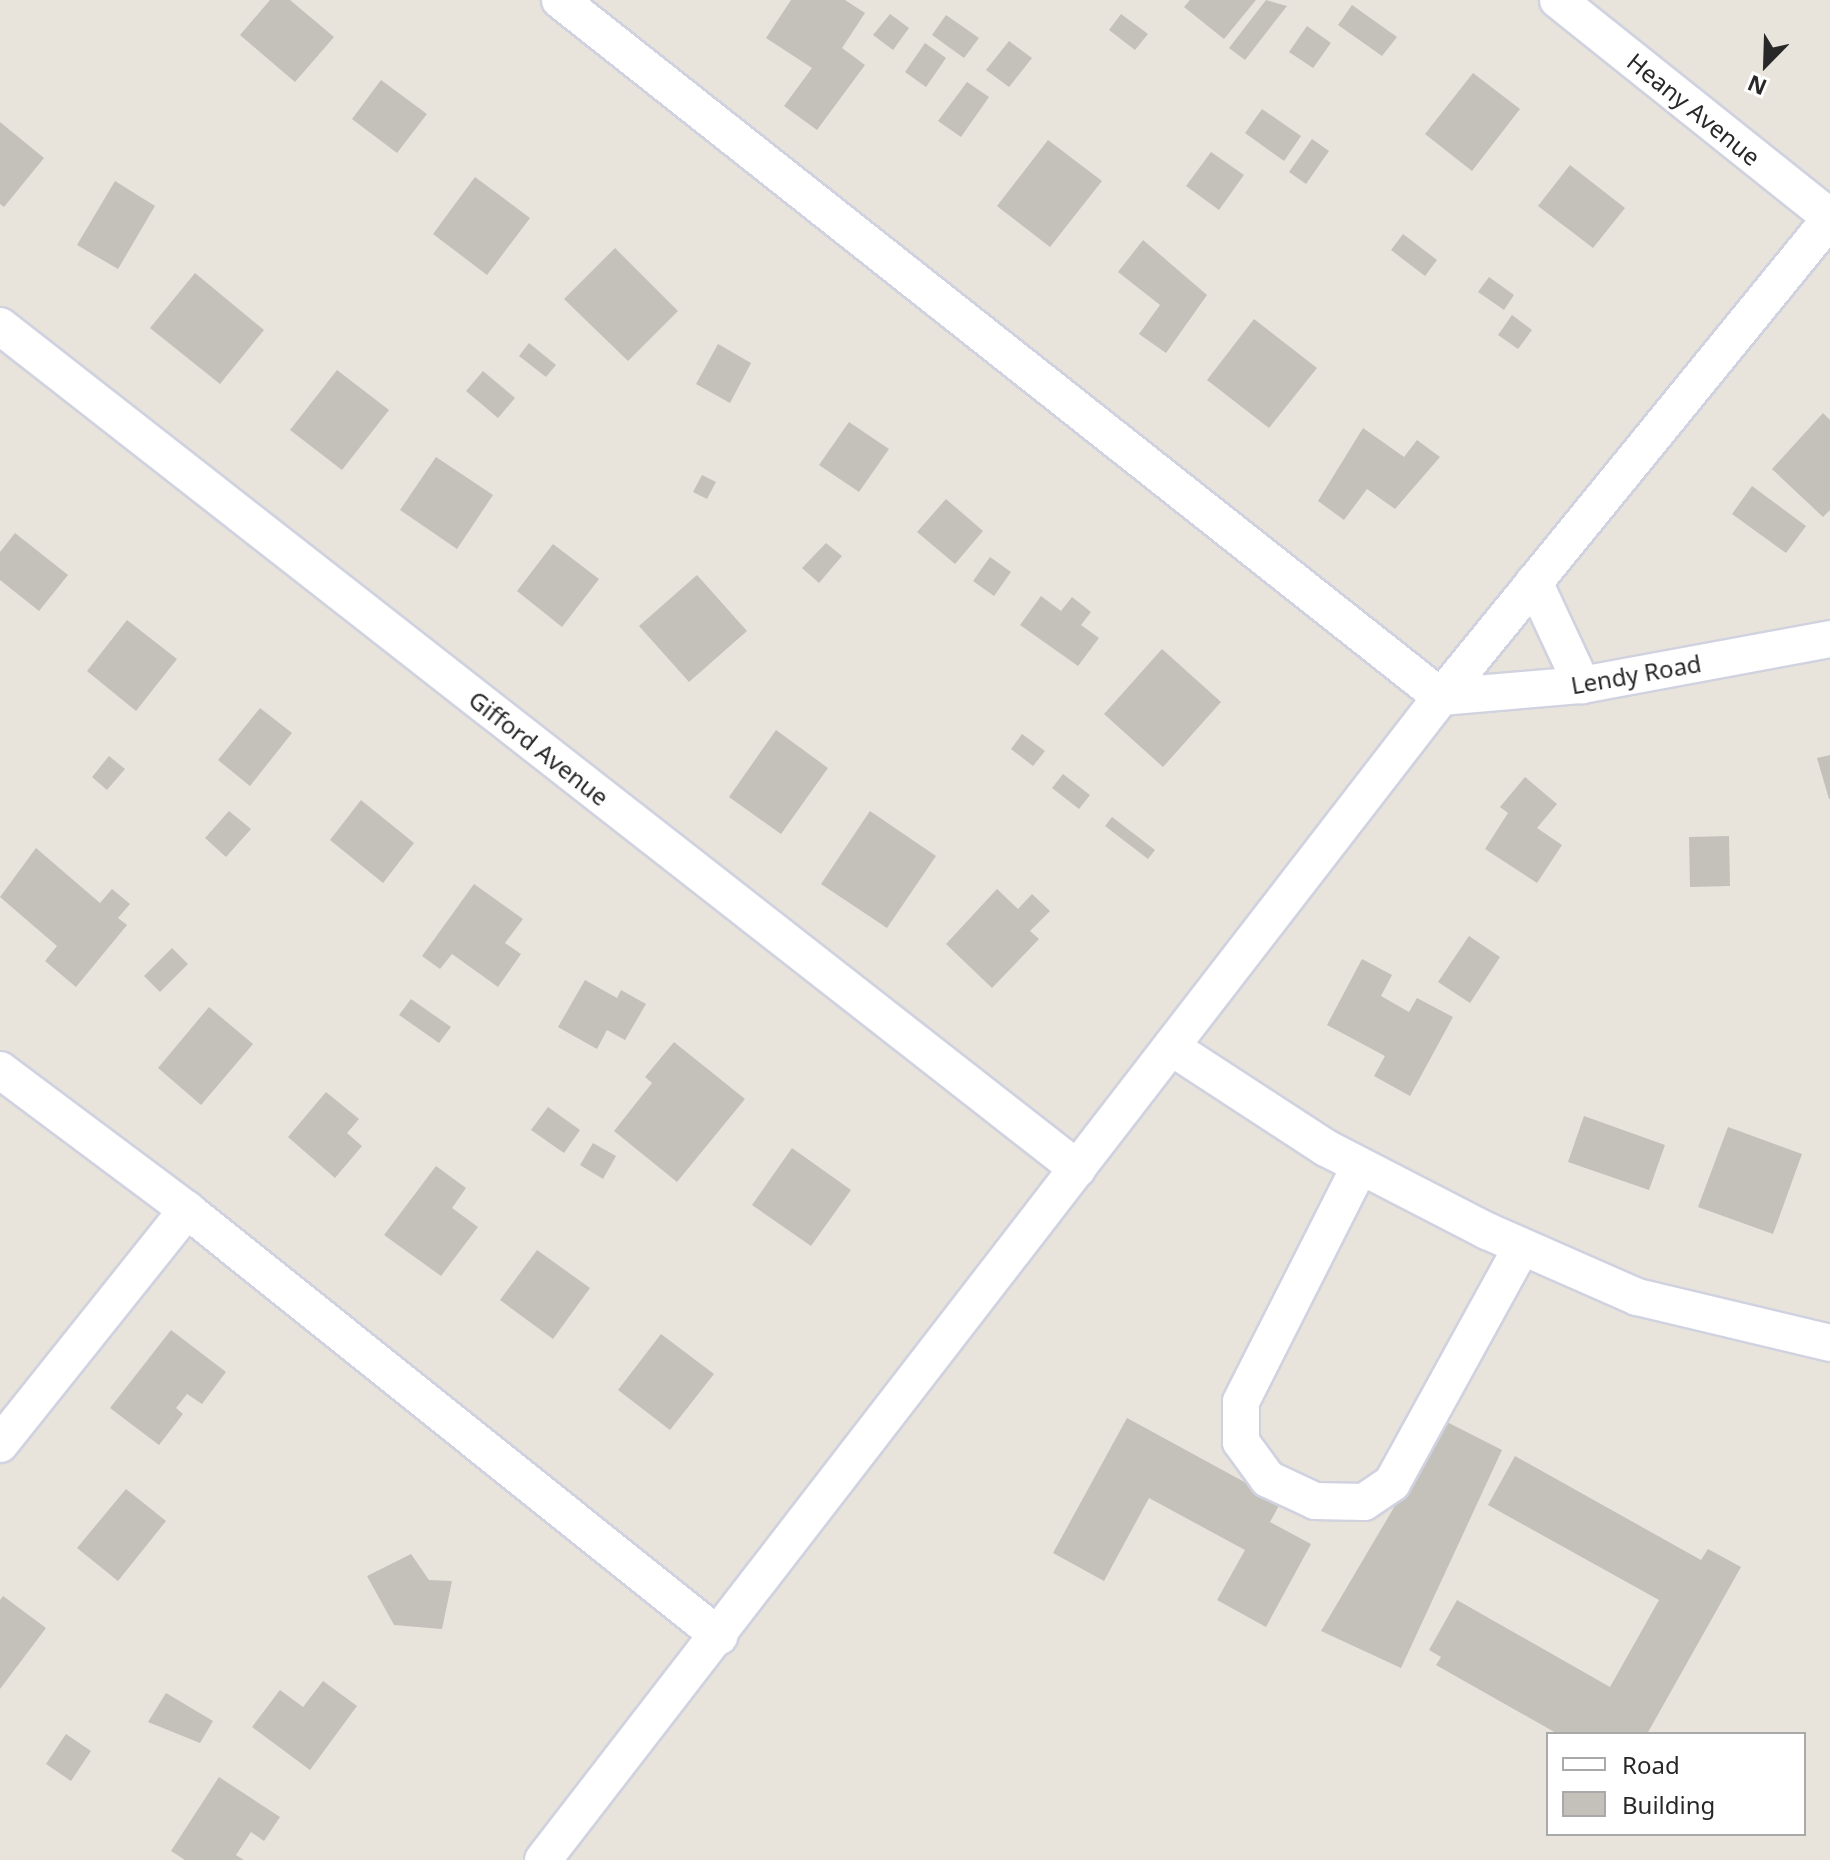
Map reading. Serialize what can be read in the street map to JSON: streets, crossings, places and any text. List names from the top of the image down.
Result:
{
  "streets": {
    "street": ["Heany Avenue", "Lendy Road", "Gifford Avenue"]
  },
  "legend": ["Road", "Building"],
  "north": "bottom left"
}
